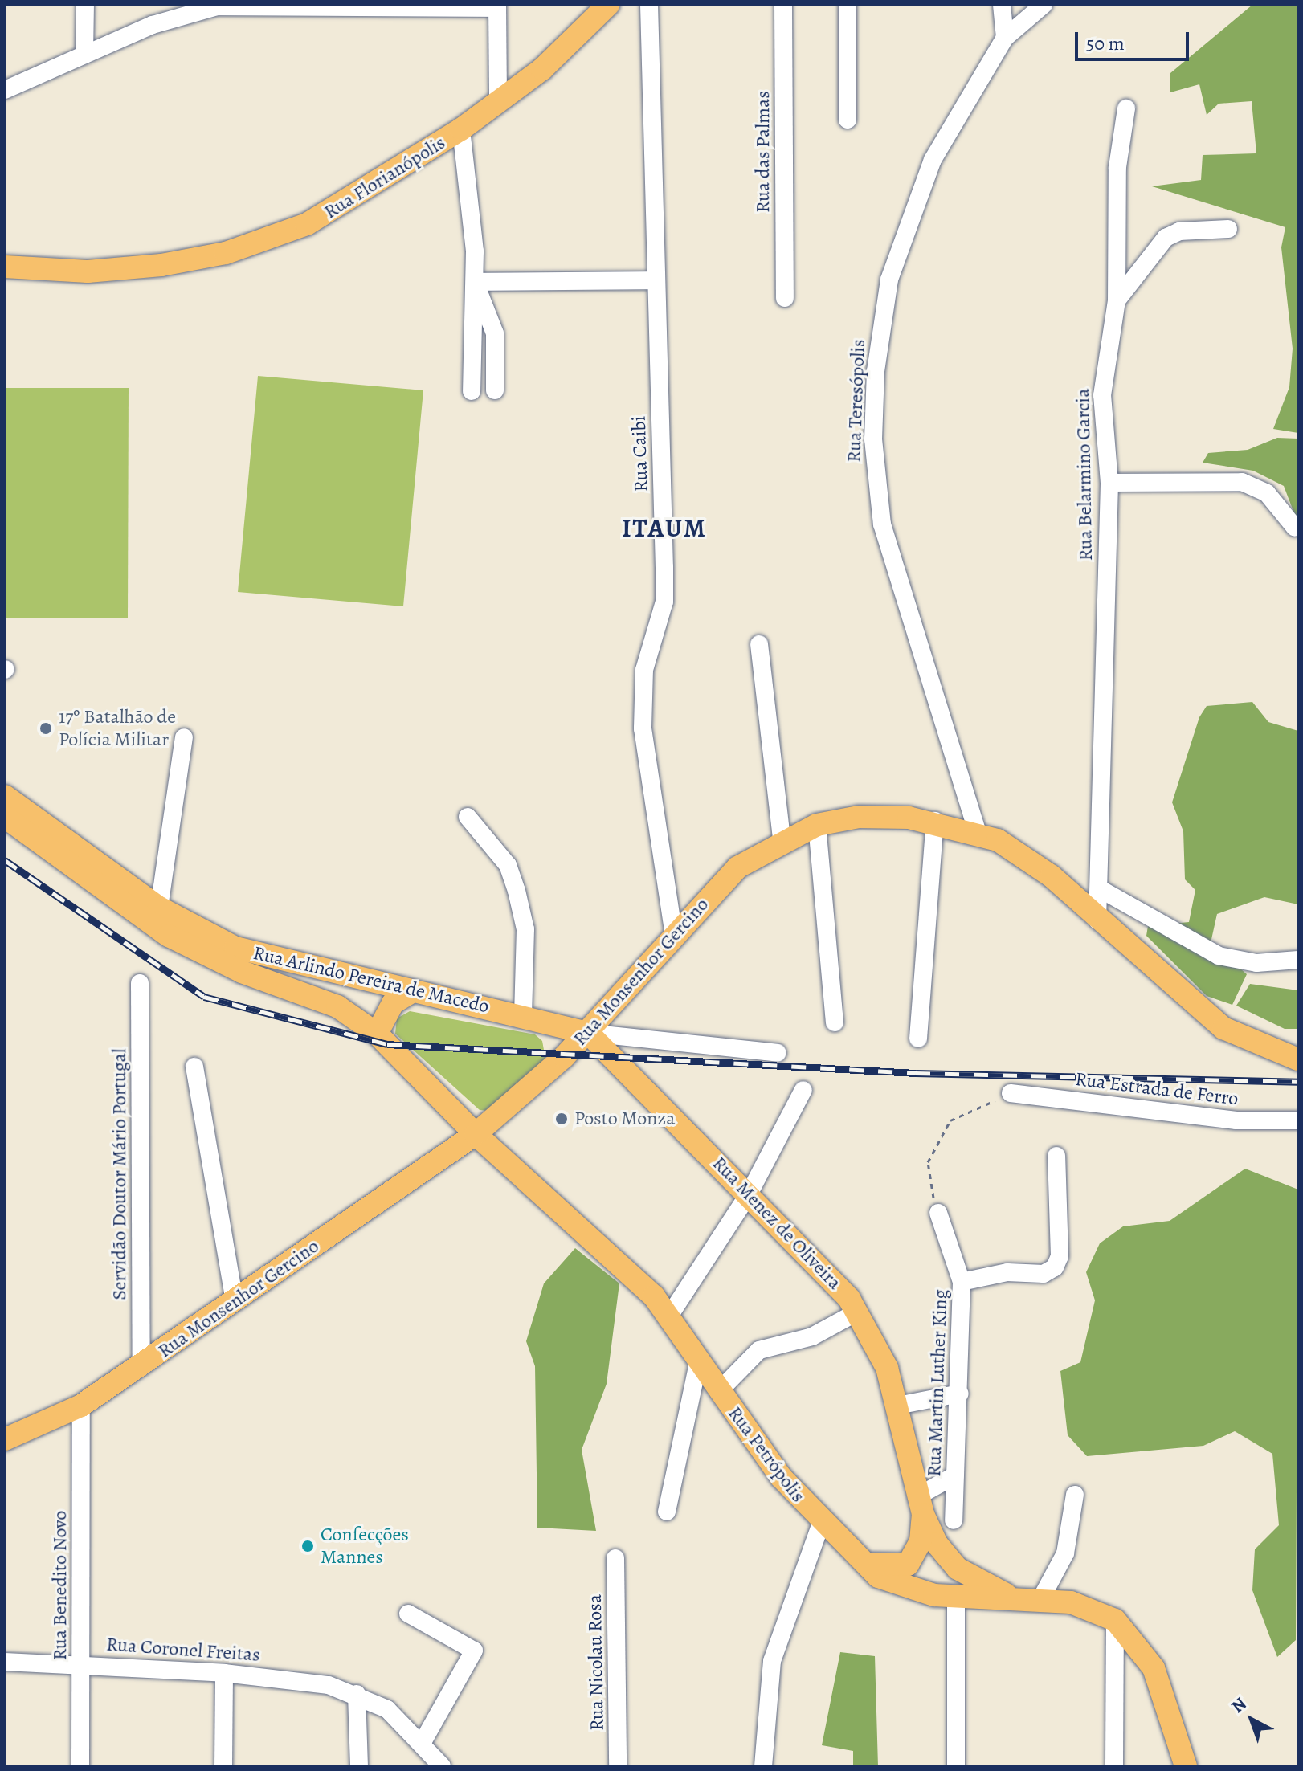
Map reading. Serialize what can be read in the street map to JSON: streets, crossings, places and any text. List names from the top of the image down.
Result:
{
  "streets": {
    "main road": [
      "Rua Florianópolis",
      "Rua Monsenhor Gercino",
      "Rua Arlindo Pereira de Macedo",
      "Rua Menez de Oliveira",
      "Rua Petrópolis"
    ],
    "street": [
      "Rua das Palmas",
      "Rua Teresópolis",
      "Rua Caibi",
      "Rua Belarmino Garcia",
      "Rua Estrada de Ferro",
      "Servidão Doutor Mário Portugal",
      "Rua Martin Luther King",
      "Rua Benedito Novo",
      "Rua Coronel Freitas",
      "Rua Nicolau Rosa"
    ]
  },
  "crossings": [
    ["Rua Teresópolis", "Rua Monsenhor Gercino"],
    ["Rua Caibi", "Rua Monsenhor Gercino"],
    ["Rua Belarmino Garcia", "Rua Monsenhor Gercino"],
    ["Rua Monsenhor Gercino", "Rua Arlindo Pereira de Macedo"],
    ["Rua Monsenhor Gercino", "Servidão Doutor Mário Portugal"],
    ["Rua Monsenhor Gercino", "Rua Menez de Oliveira"],
    ["Rua Monsenhor Gercino", "Rua Petrópolis"],
    ["Rua Monsenhor Gercino", "Rua Benedito Novo"],
    ["Rua Arlindo Pereira de Macedo", "Rua Menez de Oliveira"],
    ["Rua Arlindo Pereira de Macedo", "Rua Petrópolis"],
    ["Rua Menez de Oliveira", "Rua Petrópolis"],
    ["Rua Benedito Novo", "Rua Coronel Freitas"]
  ],
  "districts": ["ITAUM"],
  "places": ["17º Batalhão de Polícia Militar", "Posto Monza", "Confecções Mannes"],
  "scale_bar": "50 m",
  "north": "top left"
}
